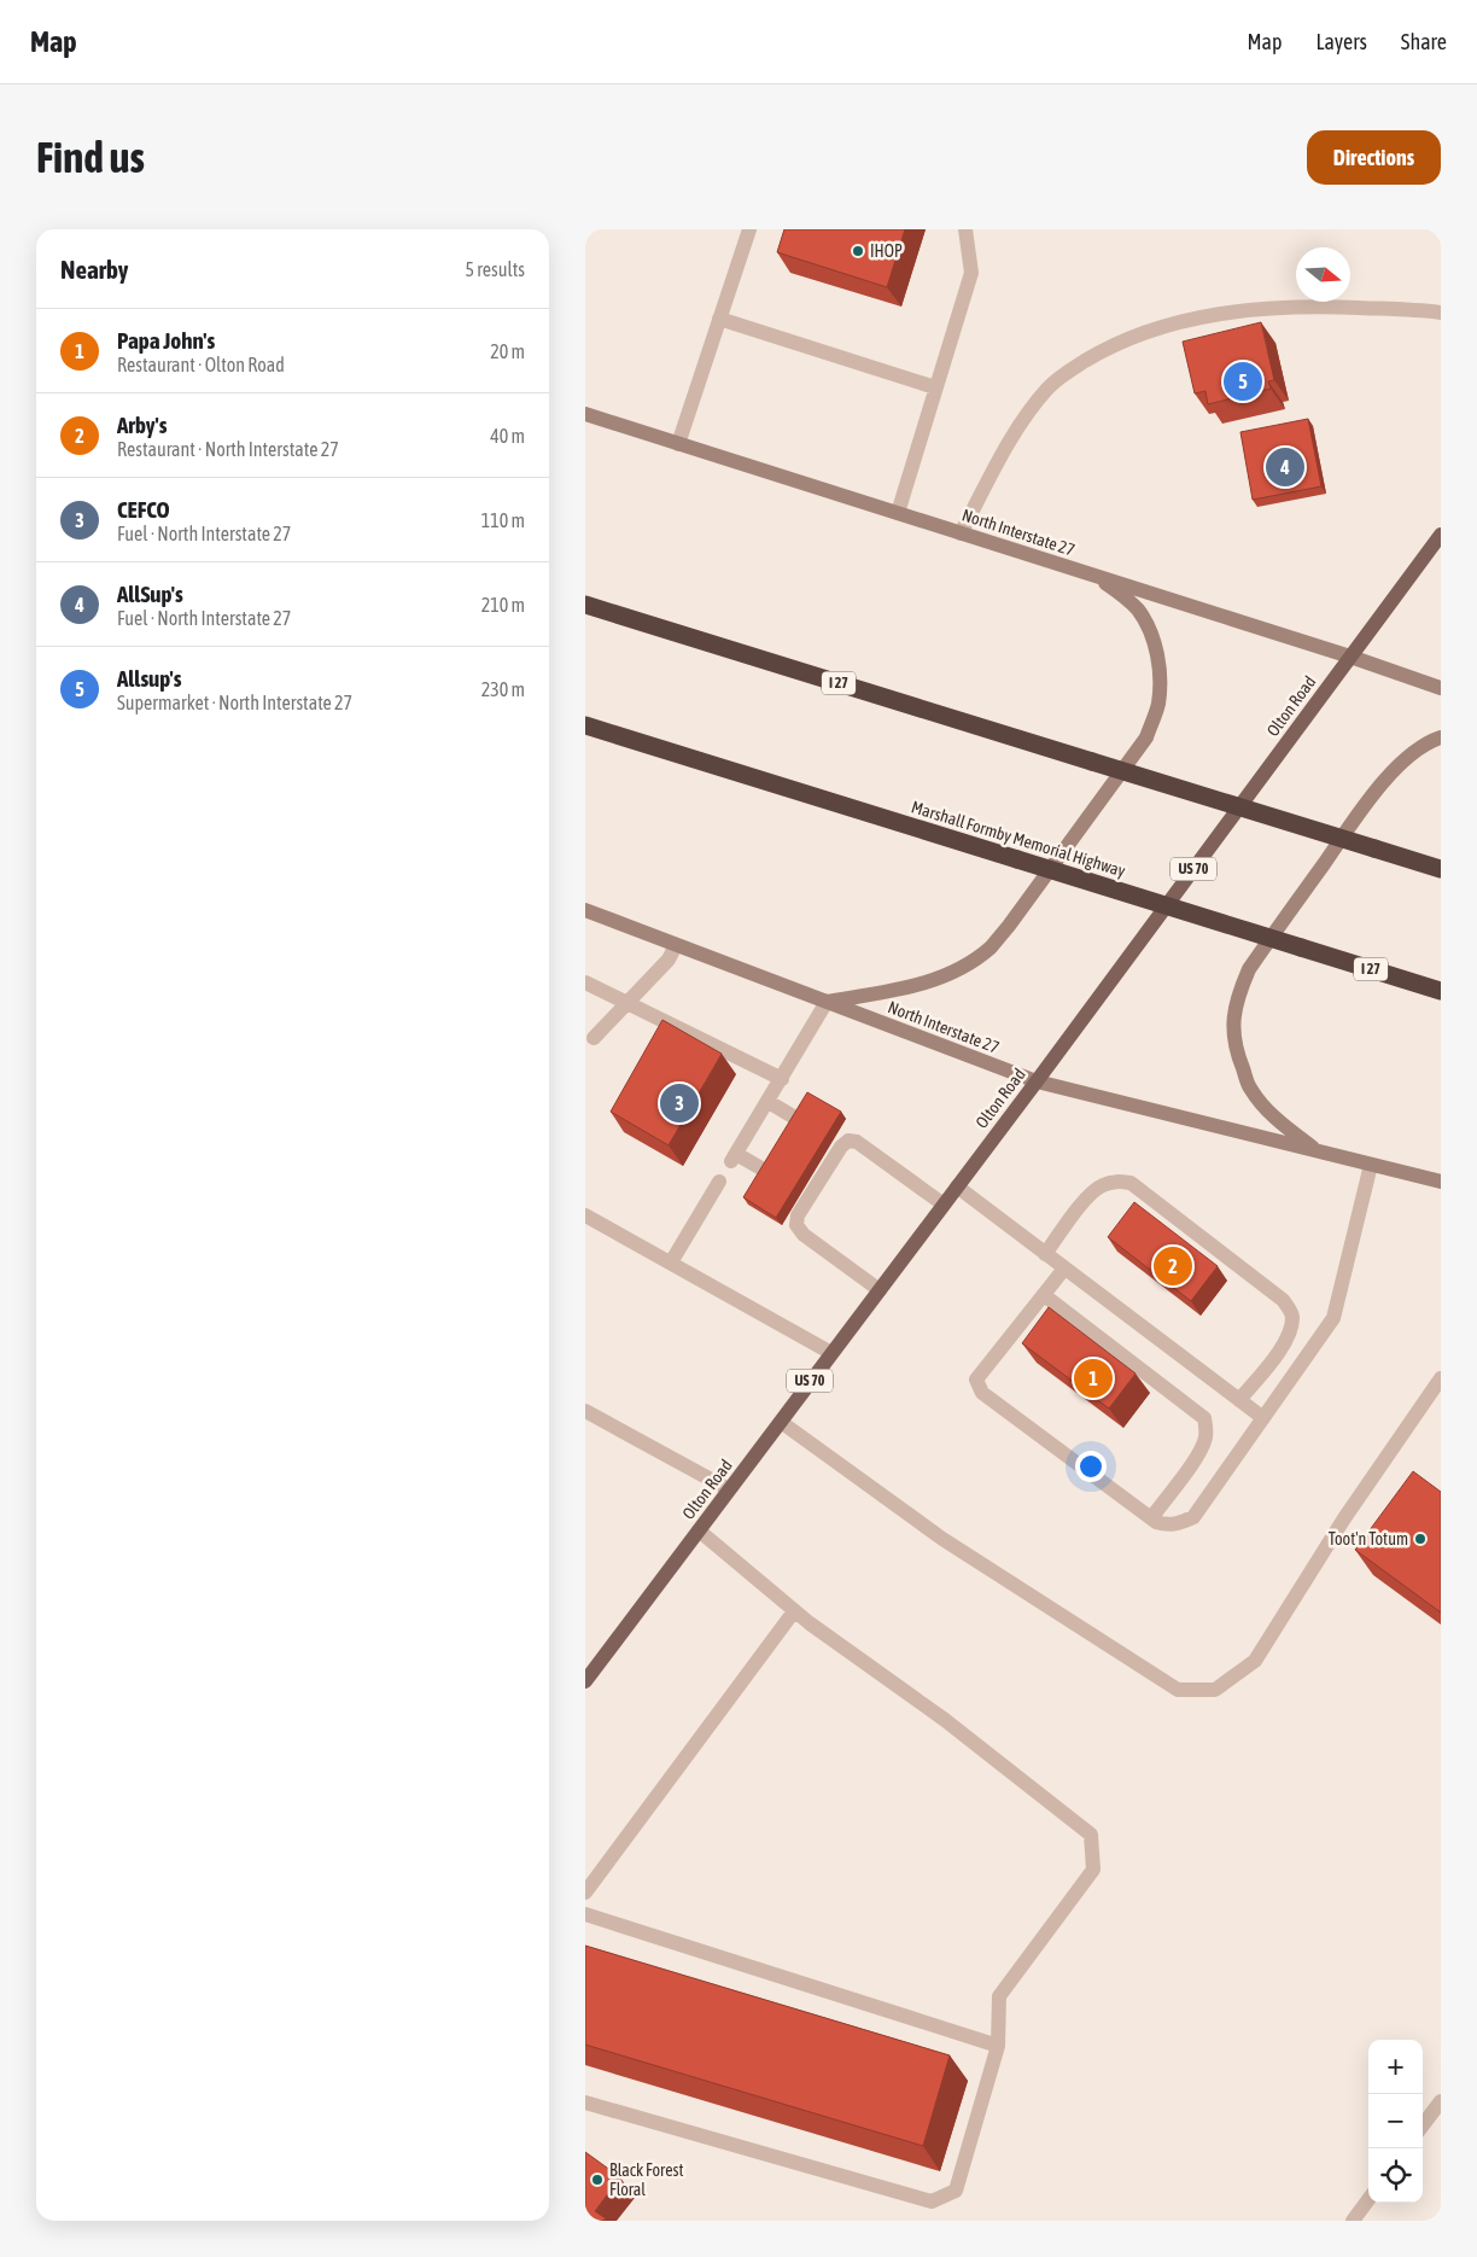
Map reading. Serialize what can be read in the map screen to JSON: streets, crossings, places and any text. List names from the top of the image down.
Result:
{
  "streets": {
    "highway": ["I 27", "Marshall Formby Memorial Highway"],
    "main road": ["North Interstate 27", "Olton Road", "US 70"]
  },
  "crossings": [
    ["North Interstate 27", "Olton Road"]
  ],
  "places": ["IHOP", "Toot'n Totum", "Black Forest Floral"],
  "north": "right",
  "page": {
    "header": "Map",
    "nav": ["Map", "Layers", "Share"],
    "buttons": "Directions",
    "title": "Find us",
    "heading": ["Nearby", "5 results"],
    "list": [
      {
        "mark": "1",
        "name": "Papa John's",
        "note": "Restaurant · Olton Road",
        "value": "20 m"
      },
      {
        "mark": "2",
        "name": "Arby's",
        "note": "Restaurant · North Interstate 27",
        "value": "40 m"
      },
      {
        "mark": "3",
        "name": "CEFCO",
        "note": "Fuel · North Interstate 27",
        "value": "110 m"
      },
      {
        "mark": "4",
        "name": "AllSup's",
        "note": "Fuel · North Interstate 27",
        "value": "210 m"
      },
      {
        "mark": "5",
        "name": "Allsup's",
        "note": "Supermarket · North Interstate 27",
        "value": "230 m"
      }
    ],
    "pins": [
      "5",
      "4",
      "3",
      "2",
      "1"
    ],
    "map_buttons": ["+", "−"]
  }
}
